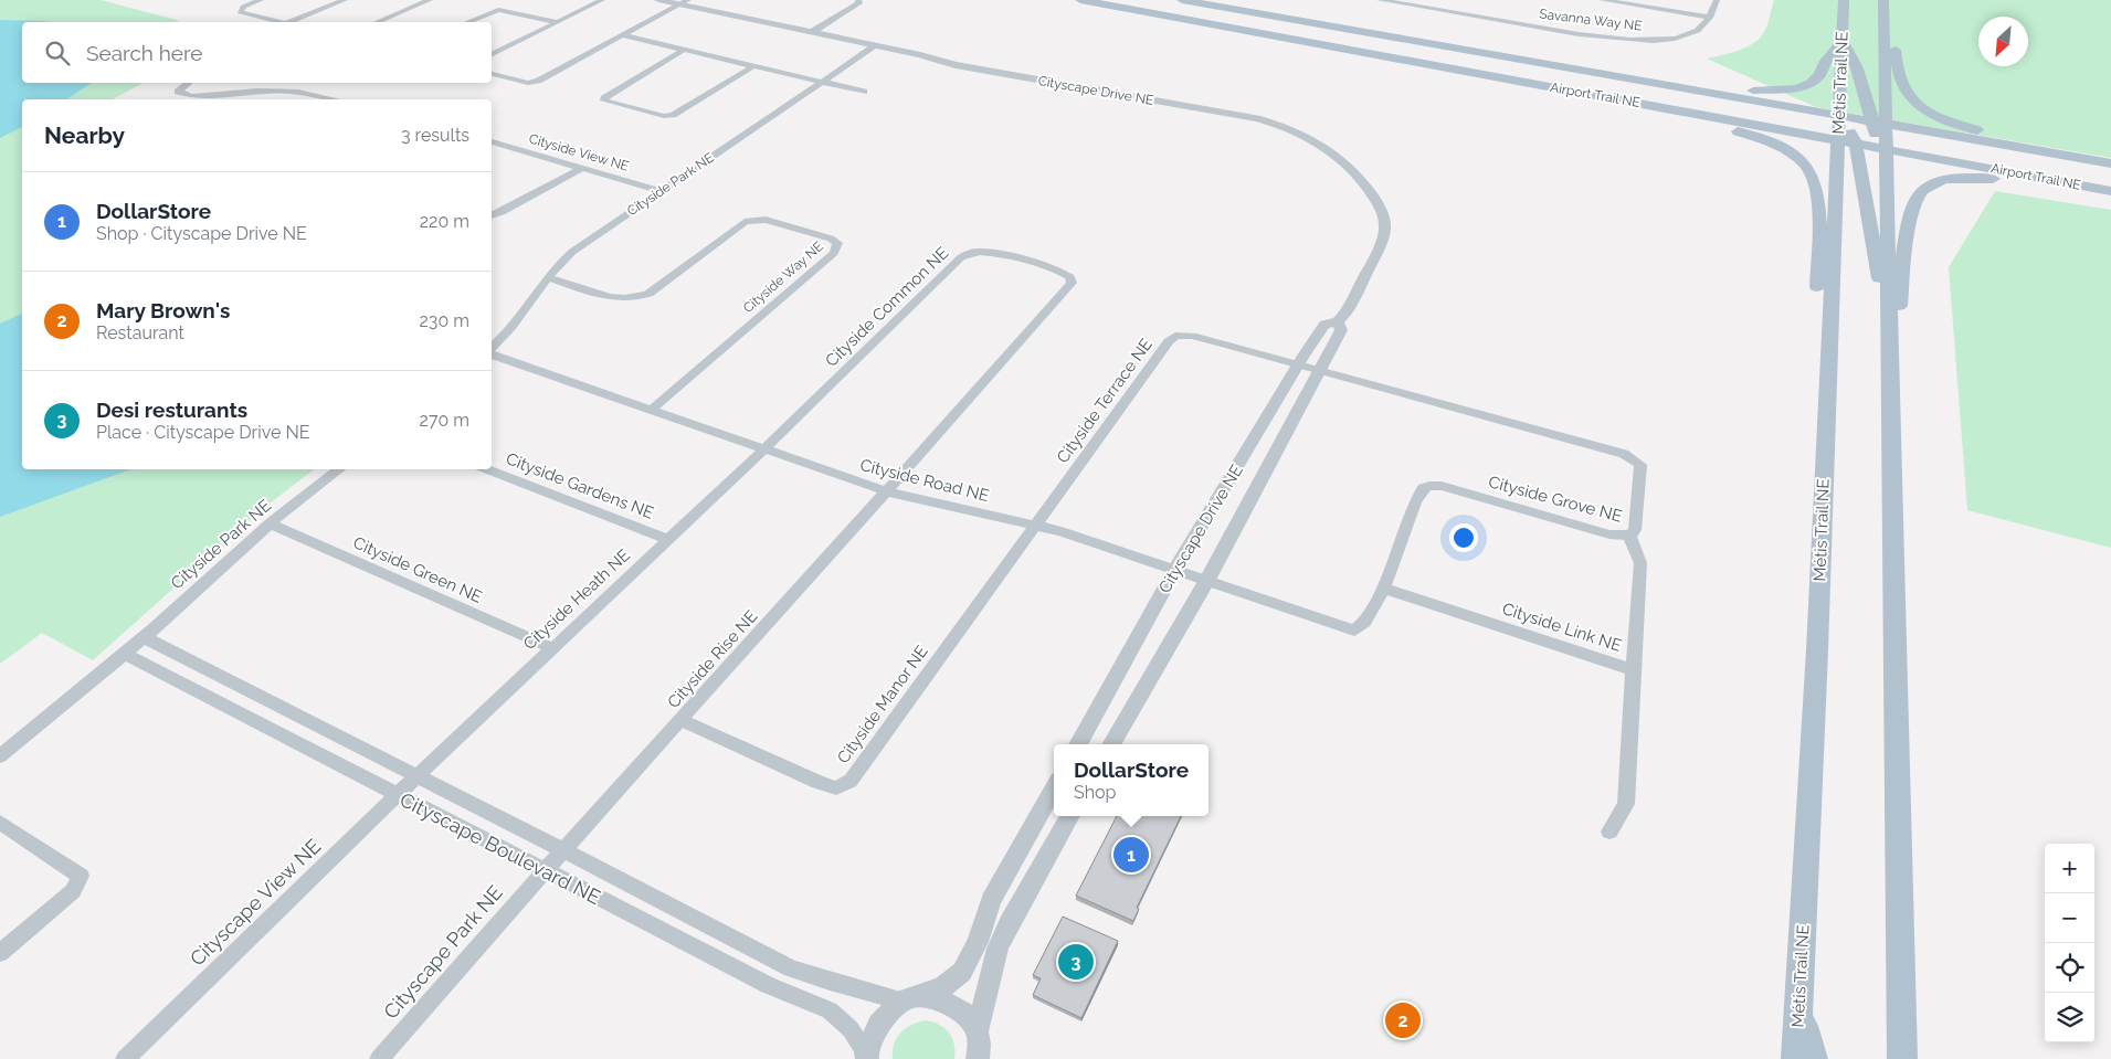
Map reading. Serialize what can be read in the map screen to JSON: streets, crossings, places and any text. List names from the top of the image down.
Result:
{
  "streets": {
    "main road": ["Métis Trail NE", "Airport Trail NE"],
    "street": [
      "Savanna Way NE",
      "Cityscape Drive NE",
      "Cityside View NE",
      "Cityside Park NE",
      "Cityside Way NE",
      "Cityside Common NE",
      "Cityside Terrace NE",
      "Cityside Road NE",
      "Cityside Gardens NE",
      "Cityside Grove NE",
      "Cityside Green NE",
      "Cityside Heath NE",
      "Cityside Link NE",
      "Cityside Rise NE",
      "Cityside Manor NE",
      "Cityscape Boulevard NE",
      "Cityscape View NE",
      "Cityscape Park NE"
    ]
  },
  "crossings": [
    ["Métis Trail NE", "Airport Trail NE"],
    ["Cityscape Drive NE", "Cityside Park NE"],
    ["Cityscape Drive NE", "Cityside Terrace NE"],
    ["Cityscape Drive NE", "Cityside Road NE"],
    ["Cityscape Drive NE", "Cityside Grove NE"],
    ["Cityside View NE", "Cityside Park NE"],
    ["Cityside Park NE", "Cityside Way NE"],
    ["Cityside Park NE", "Cityside Green NE"],
    ["Cityside Park NE", "Cityscape Boulevard NE"],
    ["Cityside Way NE", "Cityside Road NE"],
    ["Cityside Common NE", "Cityside Road NE"],
    ["Cityside Common NE", "Cityside Heath NE"],
    ["Cityside Common NE", "Cityside Rise NE"],
    ["Cityside Terrace NE", "Cityside Road NE"],
    ["Cityside Terrace NE", "Cityside Grove NE"],
    ["Cityside Terrace NE", "Cityside Manor NE"],
    ["Cityside Road NE", "Cityside Grove NE"],
    ["Cityside Road NE", "Cityside Heath NE"],
    ["Cityside Road NE", "Cityside Rise NE"],
    ["Cityside Road NE", "Cityside Manor NE"],
    ["Cityside Gardens NE", "Cityside Heath NE"],
    ["Cityside Grove NE", "Cityside Link NE"],
    ["Cityside Green NE", "Cityside Heath NE"],
    ["Cityside Heath NE", "Cityscape Boulevard NE"],
    ["Cityside Heath NE", "Cityscape View NE"],
    ["Cityside Rise NE", "Cityside Manor NE"],
    ["Cityside Rise NE", "Cityscape Boulevard NE"],
    ["Cityside Rise NE", "Cityscape Park NE"],
    ["Cityscape Boulevard NE", "Cityscape View NE"],
    ["Cityscape Boulevard NE", "Cityscape Park NE"]
  ],
  "north": "bottom left",
  "page": {
    "search": "Search here",
    "heading": ["Nearby", "3 results"],
    "list": [
      {
        "mark": "1",
        "name": "DollarStore",
        "note": "Shop · Cityscape Drive NE",
        "value": "220 m"
      },
      {
        "mark": "2",
        "name": "Mary Brown's",
        "note": "Restaurant",
        "value": "230 m"
      },
      {
        "mark": "3",
        "name": "Desi resturants",
        "note": "Place · Cityscape Drive NE",
        "value": "270 m"
      }
    ],
    "popup": ["DollarStore", "Shop"],
    "pins": ["1", "3", "2"],
    "map_buttons": ["+", "−"]
  }
}
